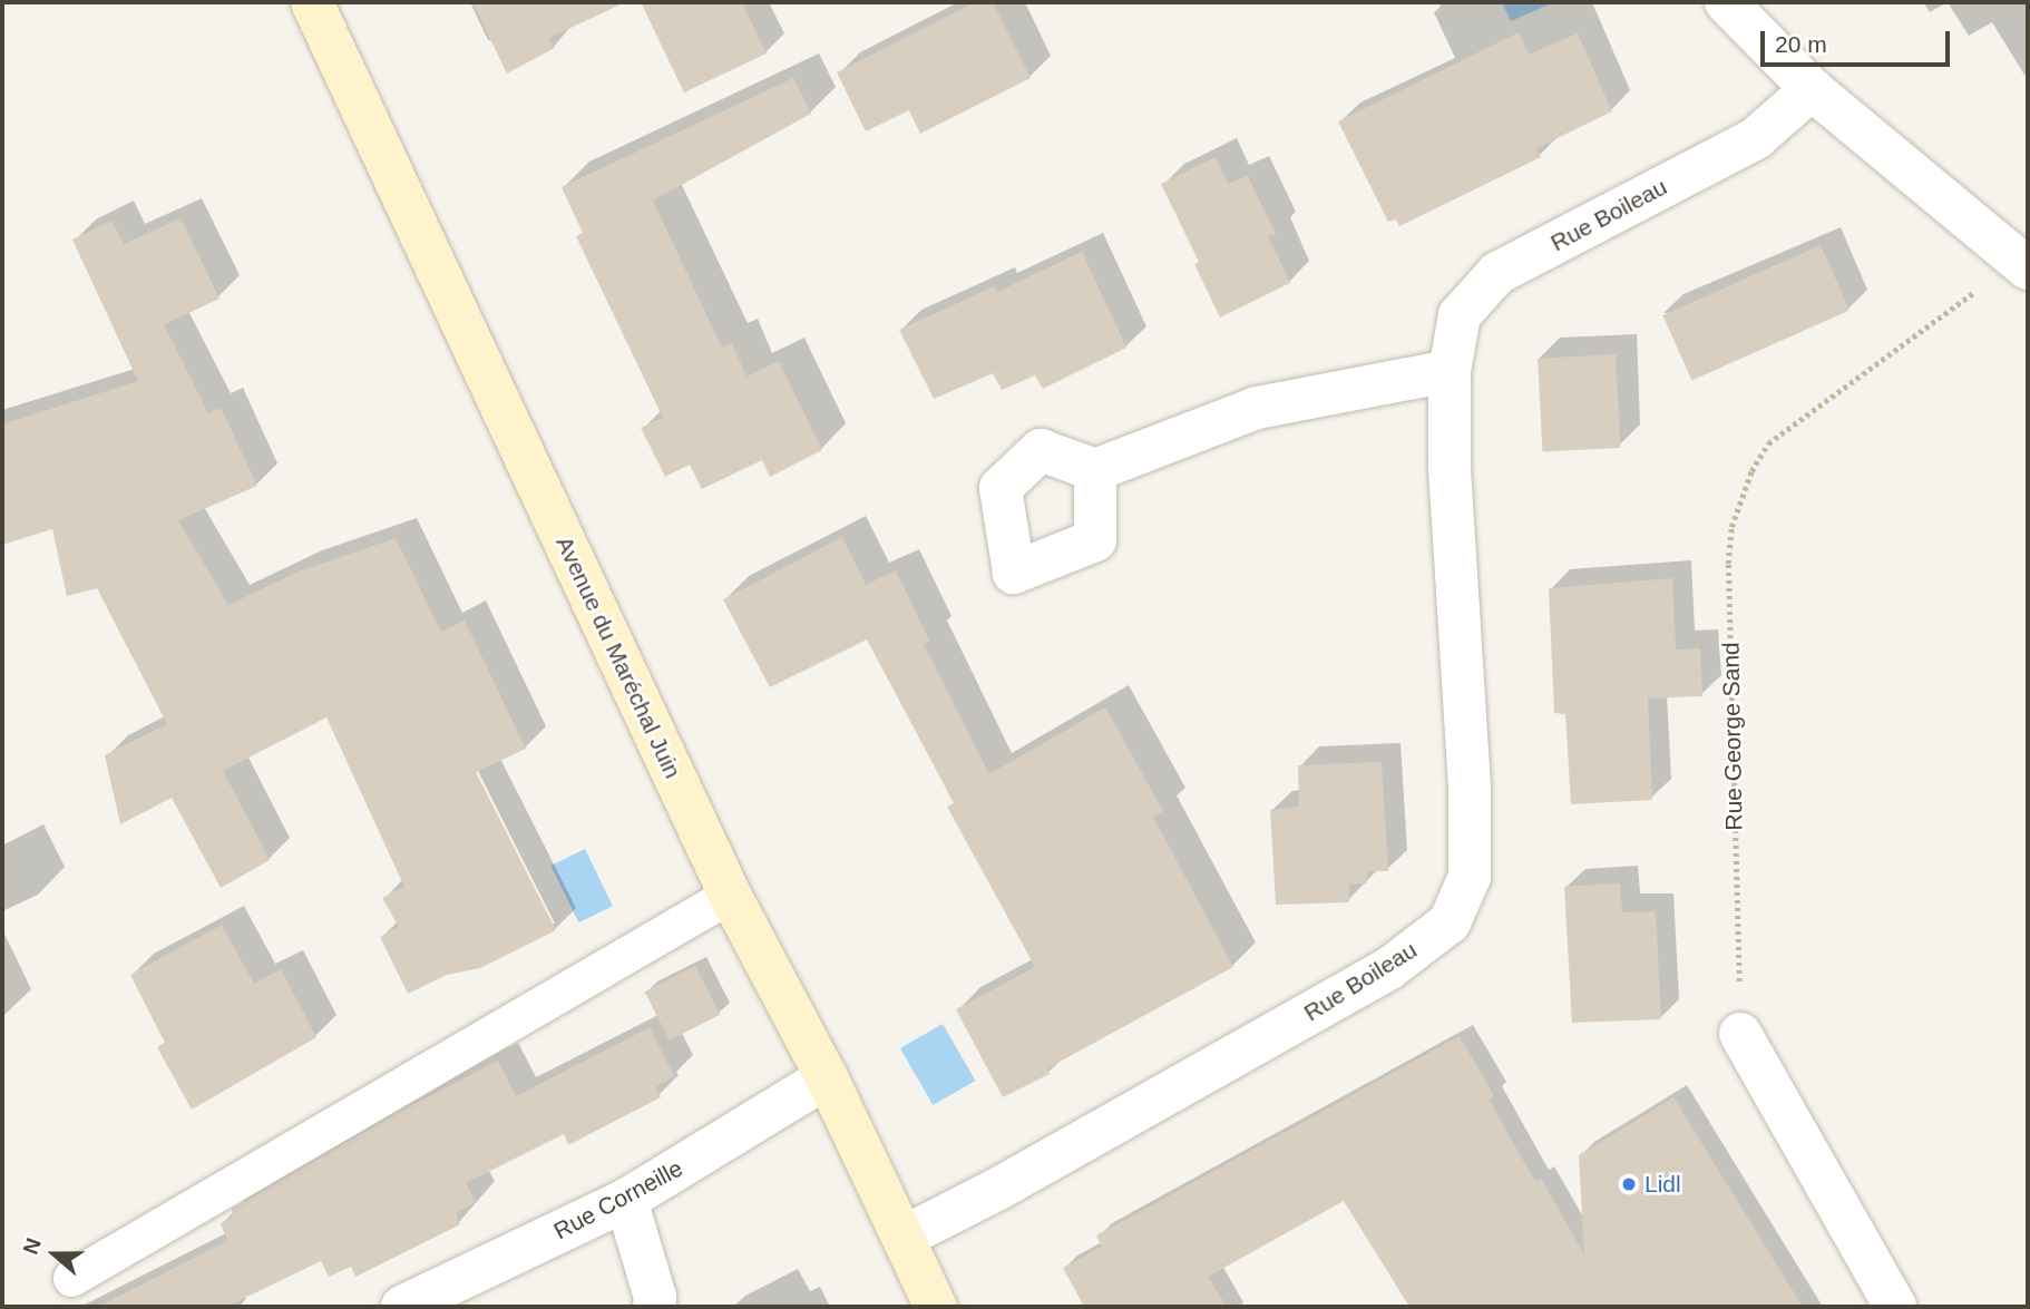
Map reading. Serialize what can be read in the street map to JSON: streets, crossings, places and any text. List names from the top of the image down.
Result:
{
  "streets": {
    "main road": ["Avenue du Maréchal Juin"],
    "street": ["Rue Boileau", "Rue Corneille"],
    "path": ["Rue George Sand"]
  },
  "crossings": [
    ["Rue Boileau", "Avenue du Maréchal Juin"],
    ["Avenue du Maréchal Juin", "Rue Corneille"]
  ],
  "places": ["Lidl"],
  "scale_bar": "20 m",
  "north": "left"
}
